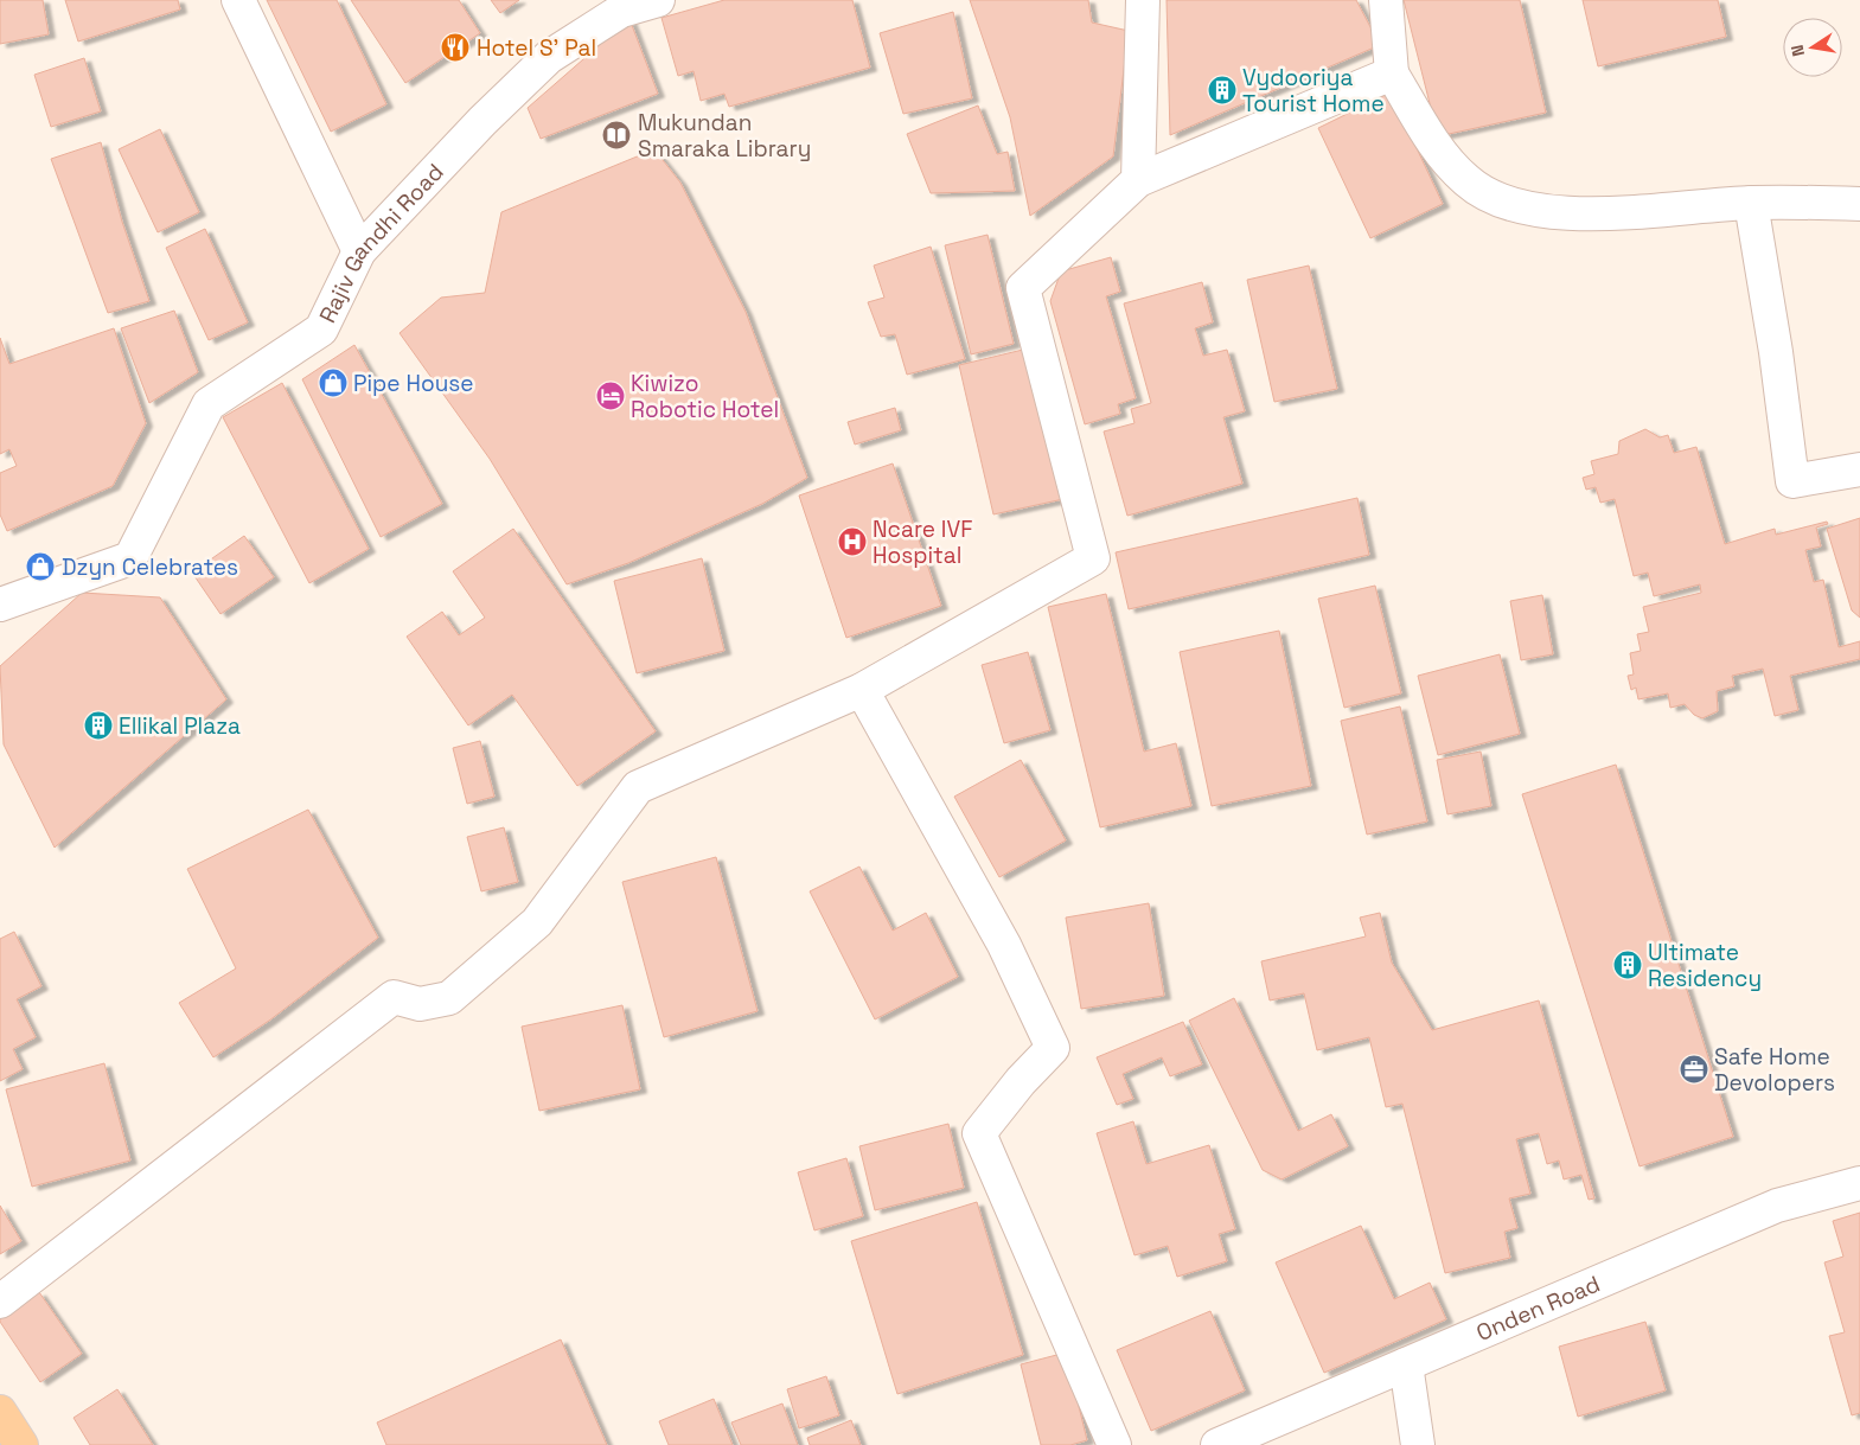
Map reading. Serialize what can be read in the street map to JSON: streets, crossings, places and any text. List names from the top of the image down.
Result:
{
  "streets": {
    "street": ["Rajiv Gandhi Road", "Onden Road"]
  },
  "places": {
    "restaurant": ["Hotel S' Pal"],
    "building": ["Vydooriya Tourist Home", "Ellikal Plaza", "Ultimate Residency"],
    "library": ["Mukundan Smaraka Library"],
    "shop": ["Pipe House", "Dzyn Celebrates"],
    "hotel": ["Kiwizo Robotic Hotel"],
    "hospital": ["Ncare IVF Hospital"],
    "office": ["Safe Home Devolopers"]
  },
  "north": "left"
}
